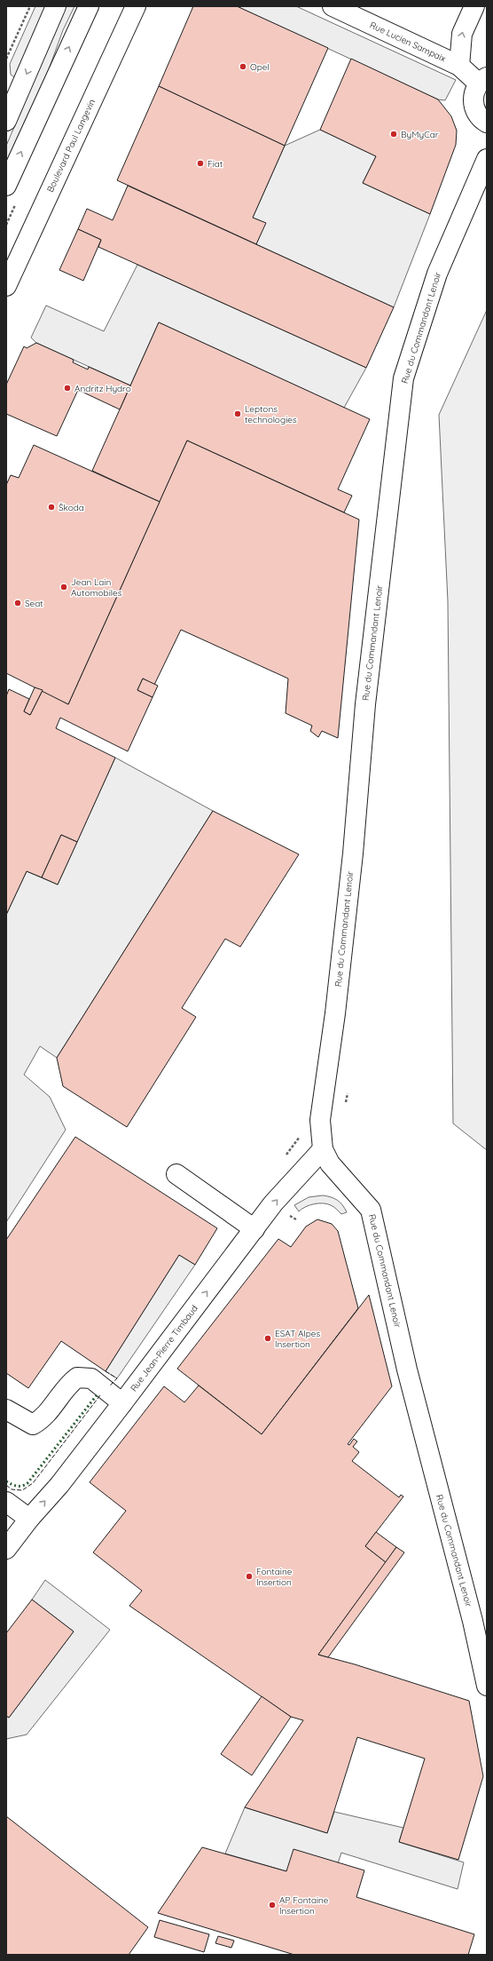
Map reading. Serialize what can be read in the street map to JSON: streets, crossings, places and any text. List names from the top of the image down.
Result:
{
  "streets": {
    "street": [
      "Rue Lucien Sampaix",
      "Boulevard Paul Langevin",
      "Rue du Commandant Lenoir",
      "Rue Jean-Pierre Timbaud"
    ]
  },
  "crossings": [
    ["Rue du Commandant Lenoir", "Rue Jean-Pierre Timbaud"]
  ],
  "one_way": ["Rue Jean-Pierre Timbaud"],
  "places": [
    "Opel",
    "ByMyCar",
    "Fiat",
    "Andritz Hydro",
    "Leptons technologies",
    "Škoda",
    "Jean Lain Automobiles",
    "Seat",
    "ESAT Alpes Insertion",
    "Fontaine Insertion",
    "AP Fontaine Insertion"
  ]
}
